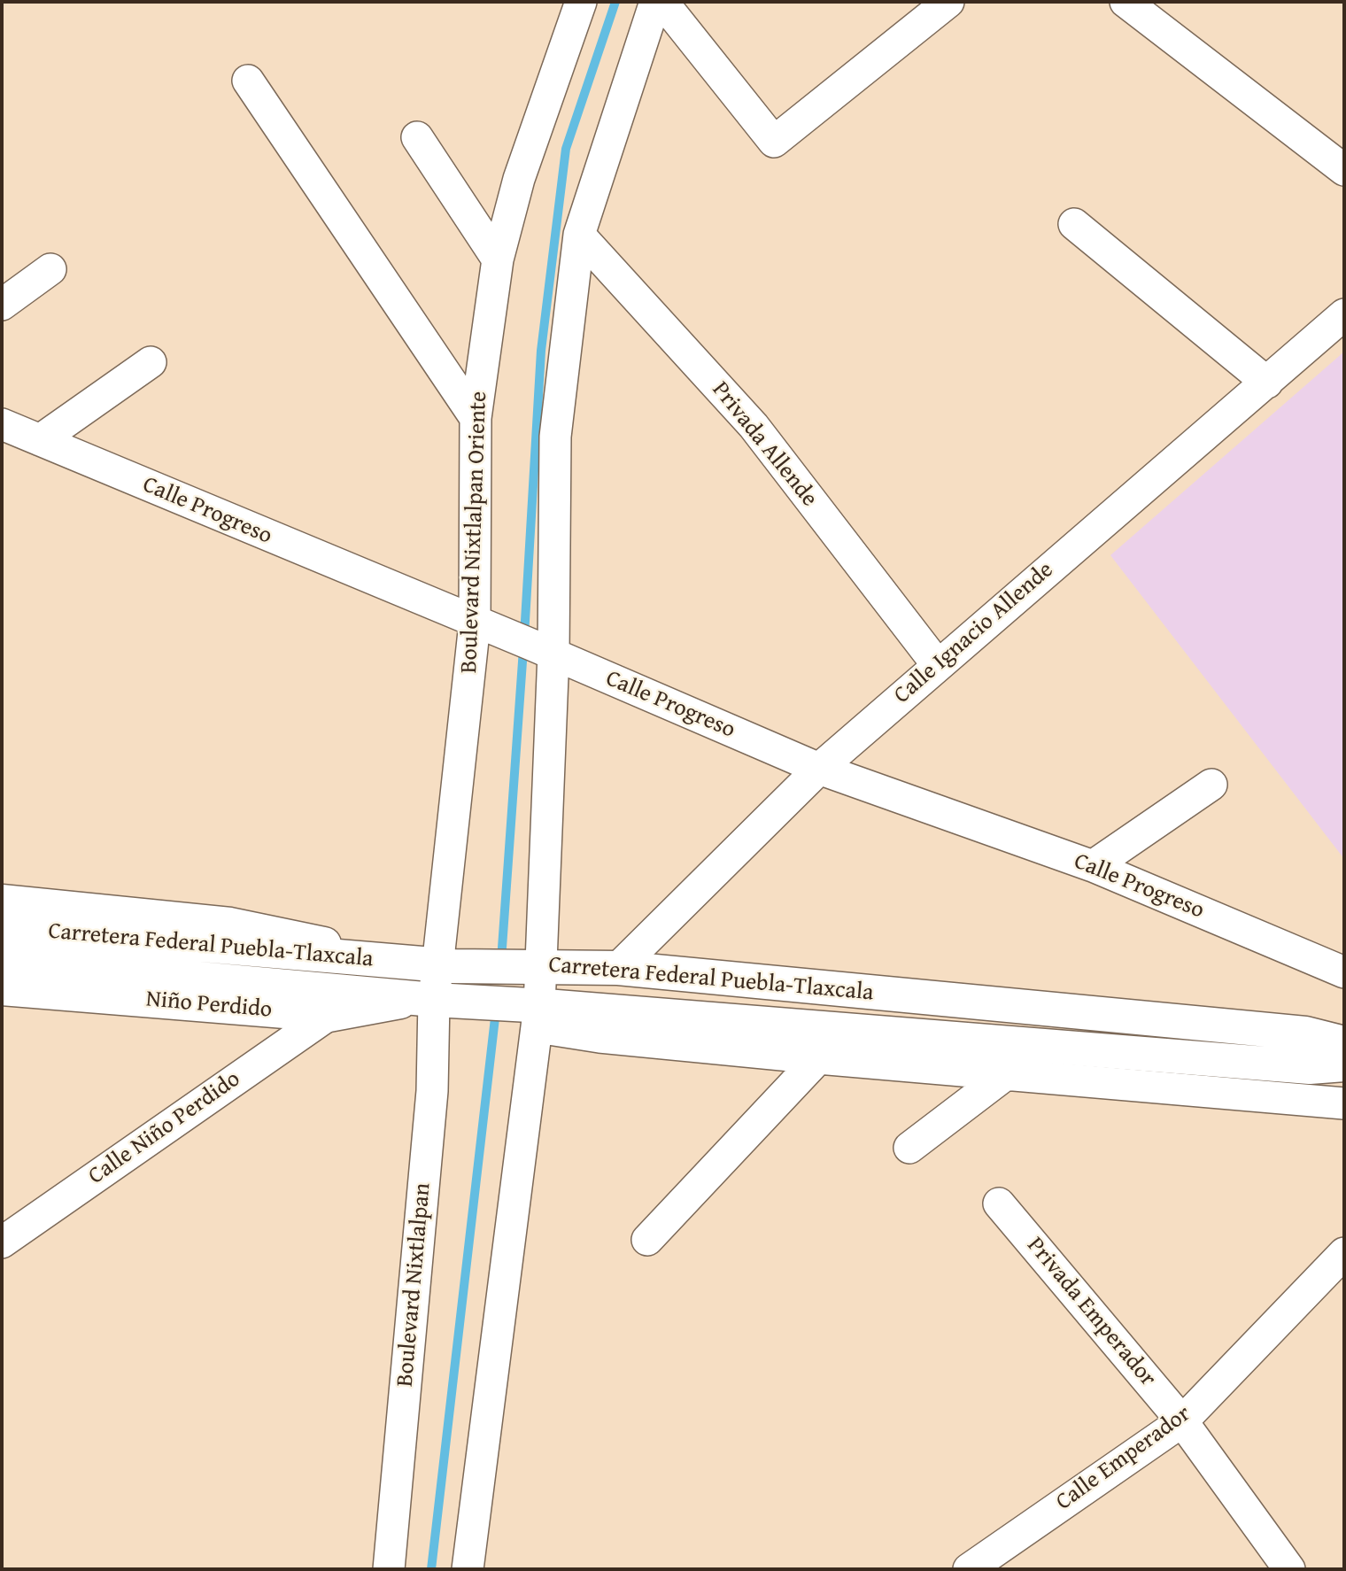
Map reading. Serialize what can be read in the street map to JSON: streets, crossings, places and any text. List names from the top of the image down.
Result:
{
  "streets": {
    "main road": ["Carretera Federal Puebla-Tlaxcala", "Niño Perdido"],
    "street": [
      "Privada Allende",
      "Calle Progreso",
      "Boulevard Nixtlalpan Oriente",
      "Calle Ignacio Allende",
      "Calle Niño Perdido",
      "Boulevard Nixtlalpan",
      "Privada Emperador",
      "Calle Emperador"
    ]
  },
  "crossings": [
    ["Privada Allende", "Calle Ignacio Allende"],
    ["Calle Progreso", "Boulevard Nixtlalpan Oriente"],
    ["Calle Progreso", "Calle Ignacio Allende"],
    ["Boulevard Nixtlalpan Oriente", "Carretera Federal Puebla-Tlaxcala"],
    ["Boulevard Nixtlalpan Oriente", "Niño Perdido"],
    ["Boulevard Nixtlalpan Oriente", "Boulevard Nixtlalpan"],
    ["Calle Ignacio Allende", "Carretera Federal Puebla-Tlaxcala"],
    ["Carretera Federal Puebla-Tlaxcala", "Niño Perdido"],
    ["Carretera Federal Puebla-Tlaxcala", "Boulevard Nixtlalpan"],
    ["Niño Perdido", "Calle Niño Perdido"],
    ["Niño Perdido", "Boulevard Nixtlalpan"],
    ["Privada Emperador", "Calle Emperador"]
  ]
}
